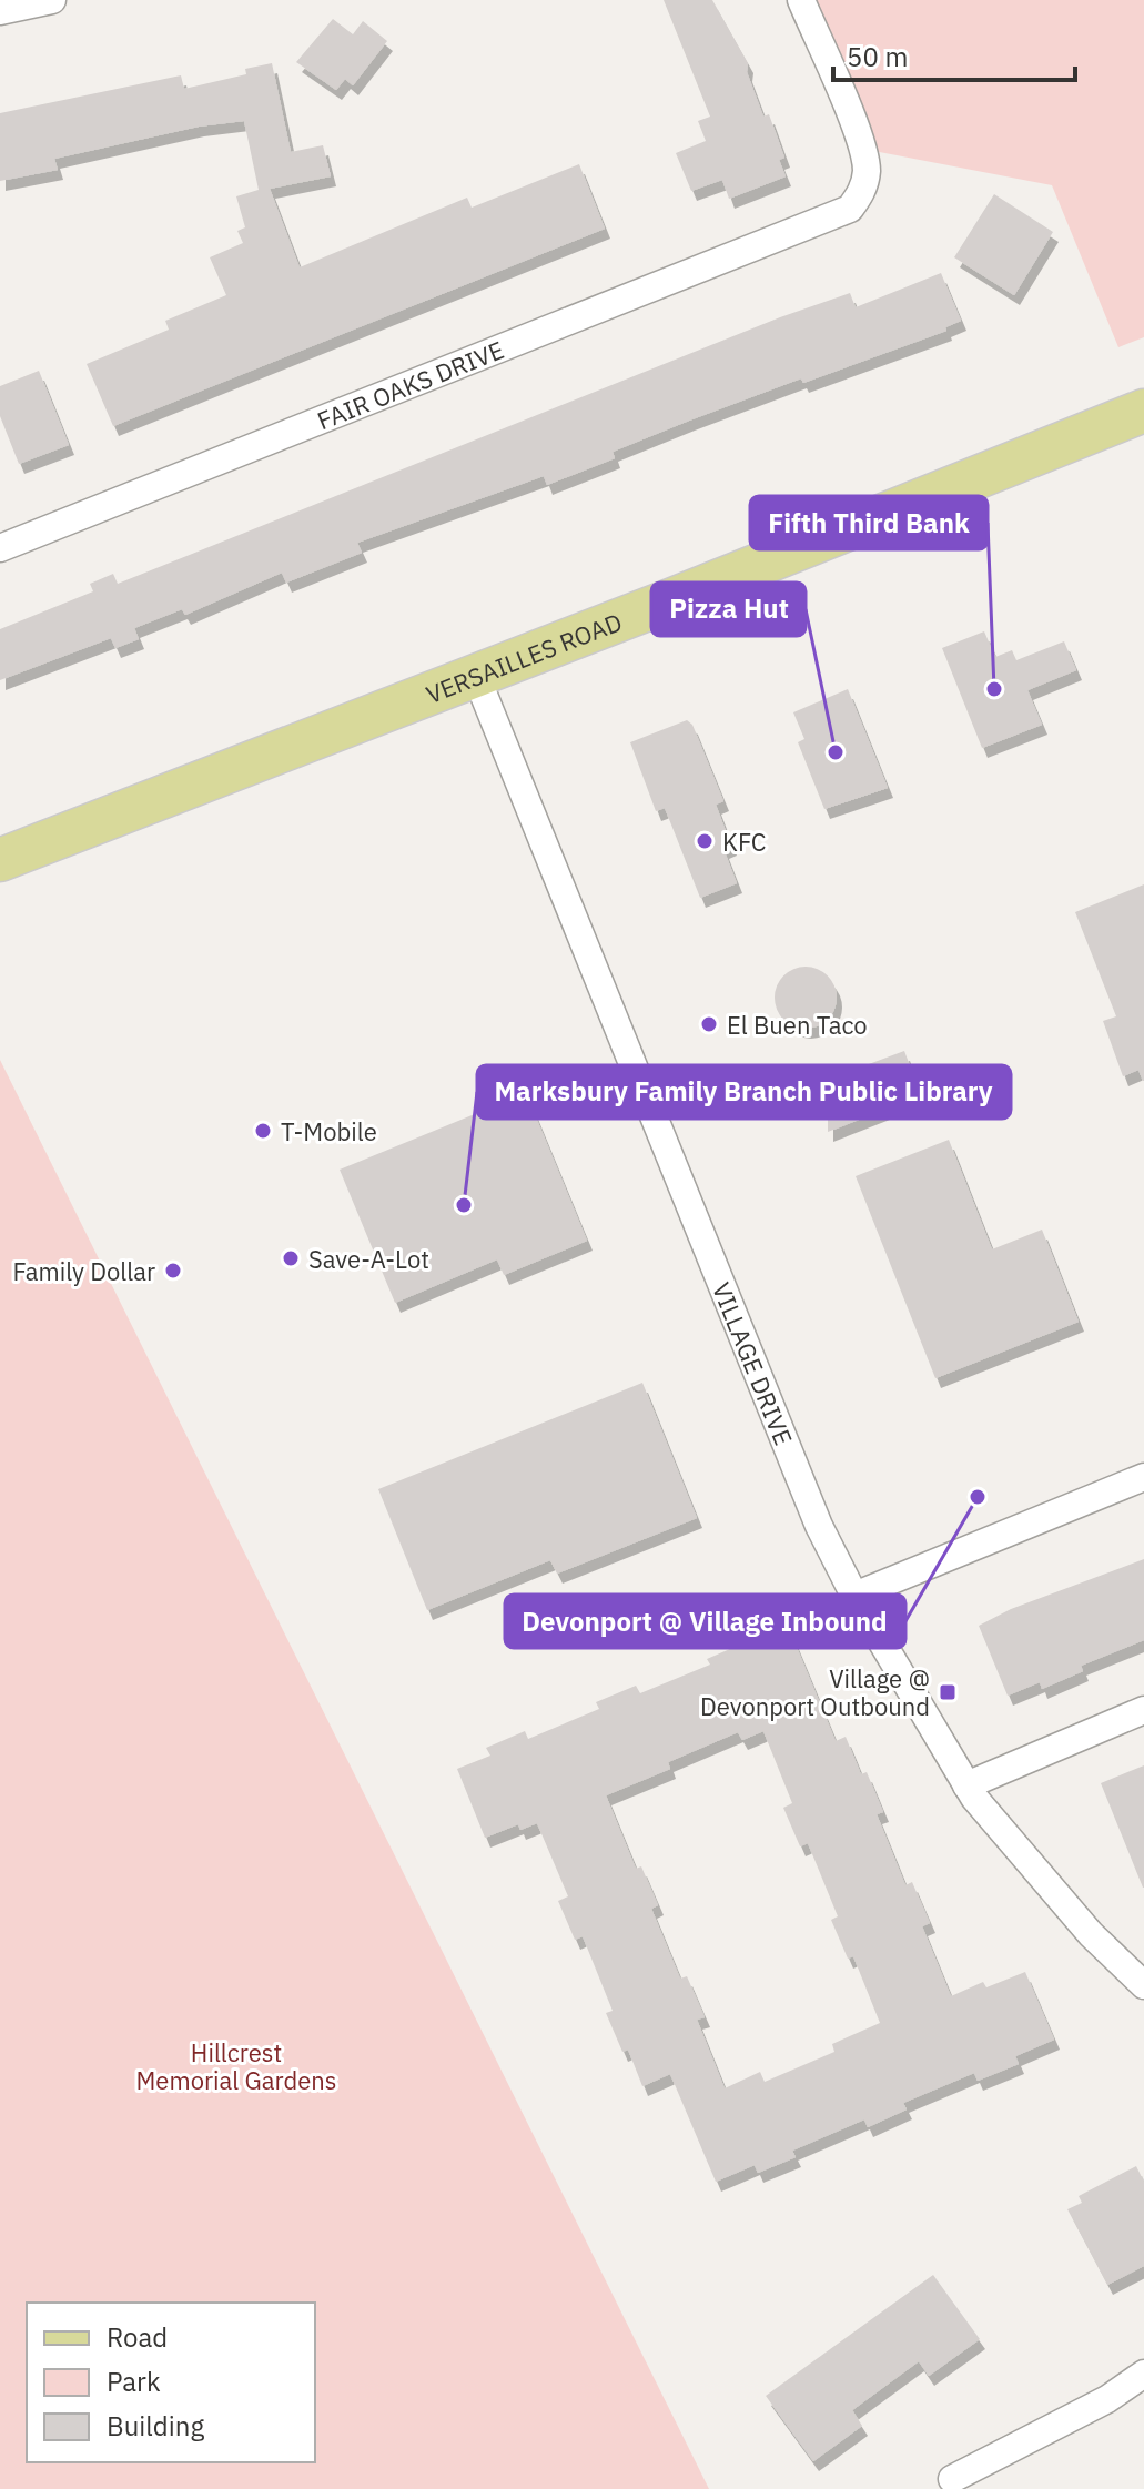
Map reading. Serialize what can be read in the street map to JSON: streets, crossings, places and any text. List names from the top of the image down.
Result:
{
  "streets": {
    "main road": ["VERSAILLES ROAD"],
    "street": ["FAIR OAKS DRIVE", "VILLAGE DRIVE"]
  },
  "crossings": [
    ["VERSAILLES ROAD", "VILLAGE DRIVE"]
  ],
  "parks": ["Hillcrest Memorial Gardens"],
  "places": {
    "other": [
      "Fifth Third Bank",
      "Pizza Hut",
      "KFC",
      "El Buen Taco",
      "T-Mobile",
      "Marksbury Family Branch Public Library",
      "Save-A-Lot",
      "Family Dollar",
      "Devonport @ Village Inbound"
    ],
    "transit": ["Village @ Devonport Outbound"]
  },
  "legend": ["Road", "Park", "Building"],
  "scale_bar": "50 m"
}
